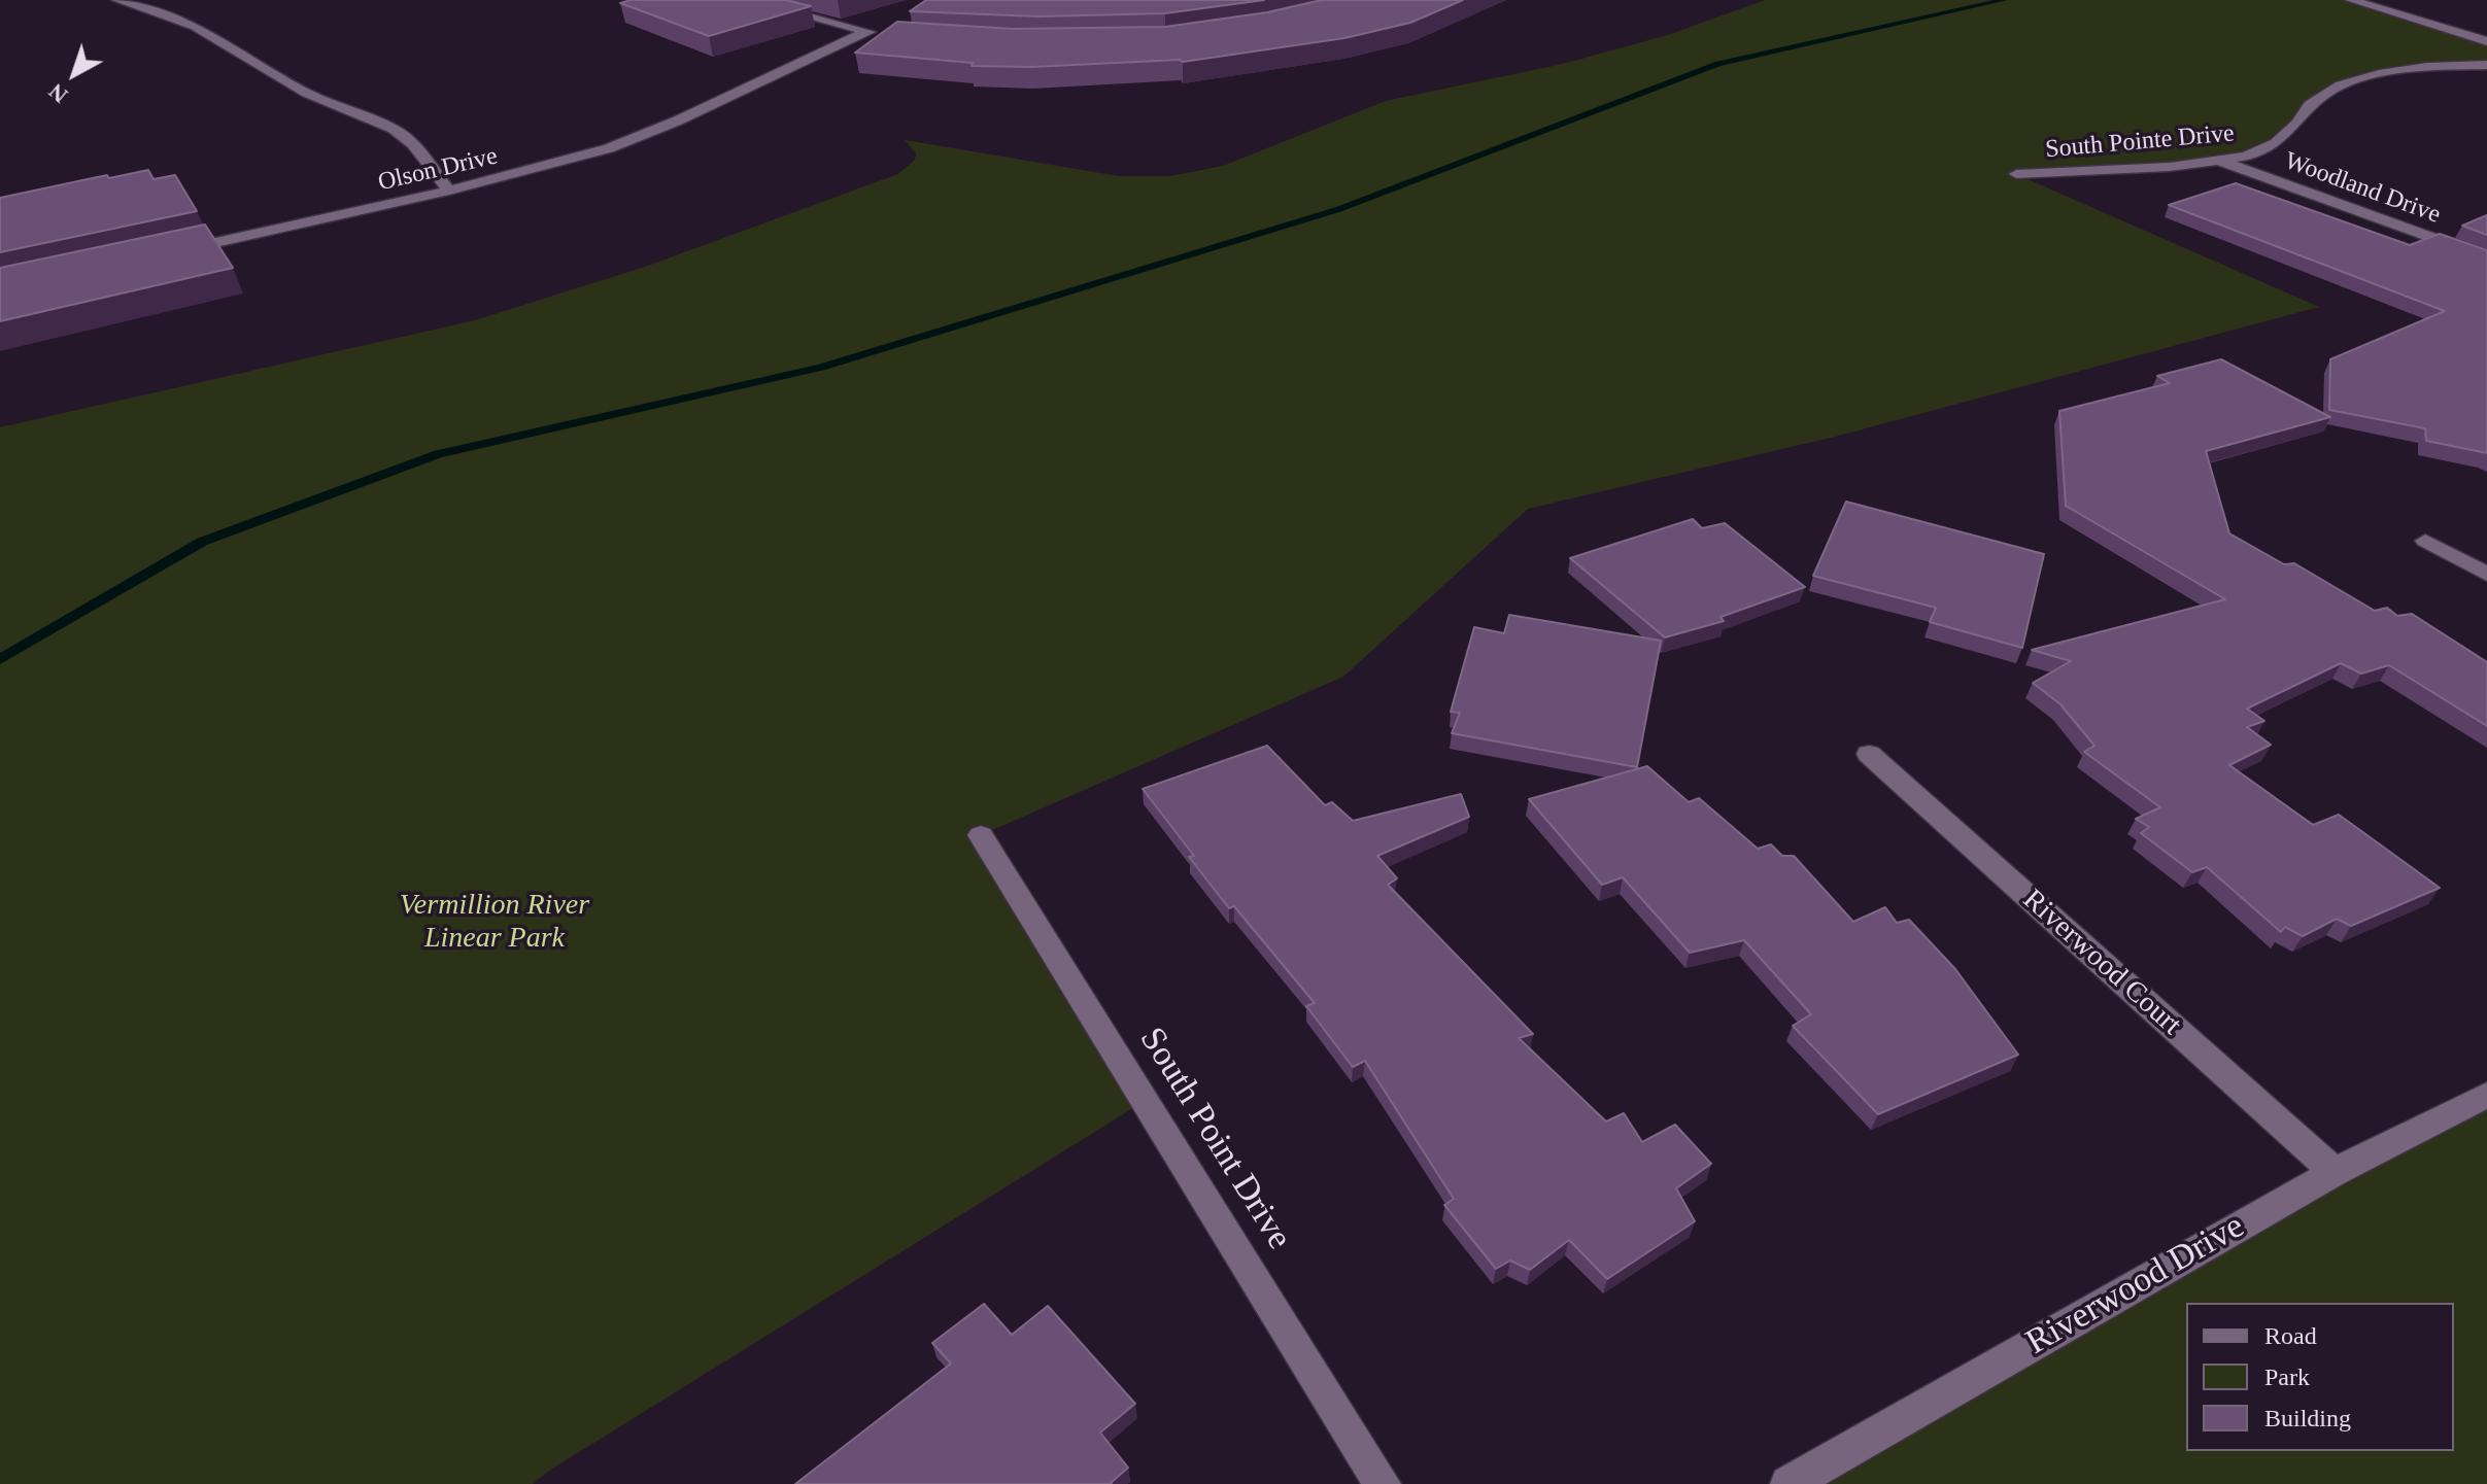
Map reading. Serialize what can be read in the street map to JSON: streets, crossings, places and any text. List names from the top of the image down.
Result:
{
  "streets": {
    "street": [
      "South Pointe Drive",
      "Olson Drive",
      "Woodland Drive",
      "Riverwood Court",
      "South Point Drive",
      "Riverwood Drive"
    ]
  },
  "crossings": [
    ["South Pointe Drive", "Woodland Drive"],
    ["Riverwood Court", "Riverwood Drive"]
  ],
  "parks": ["Vermillion River Linear Park"],
  "legend": ["Road", "Park", "Building"],
  "north": "bottom left"
}
